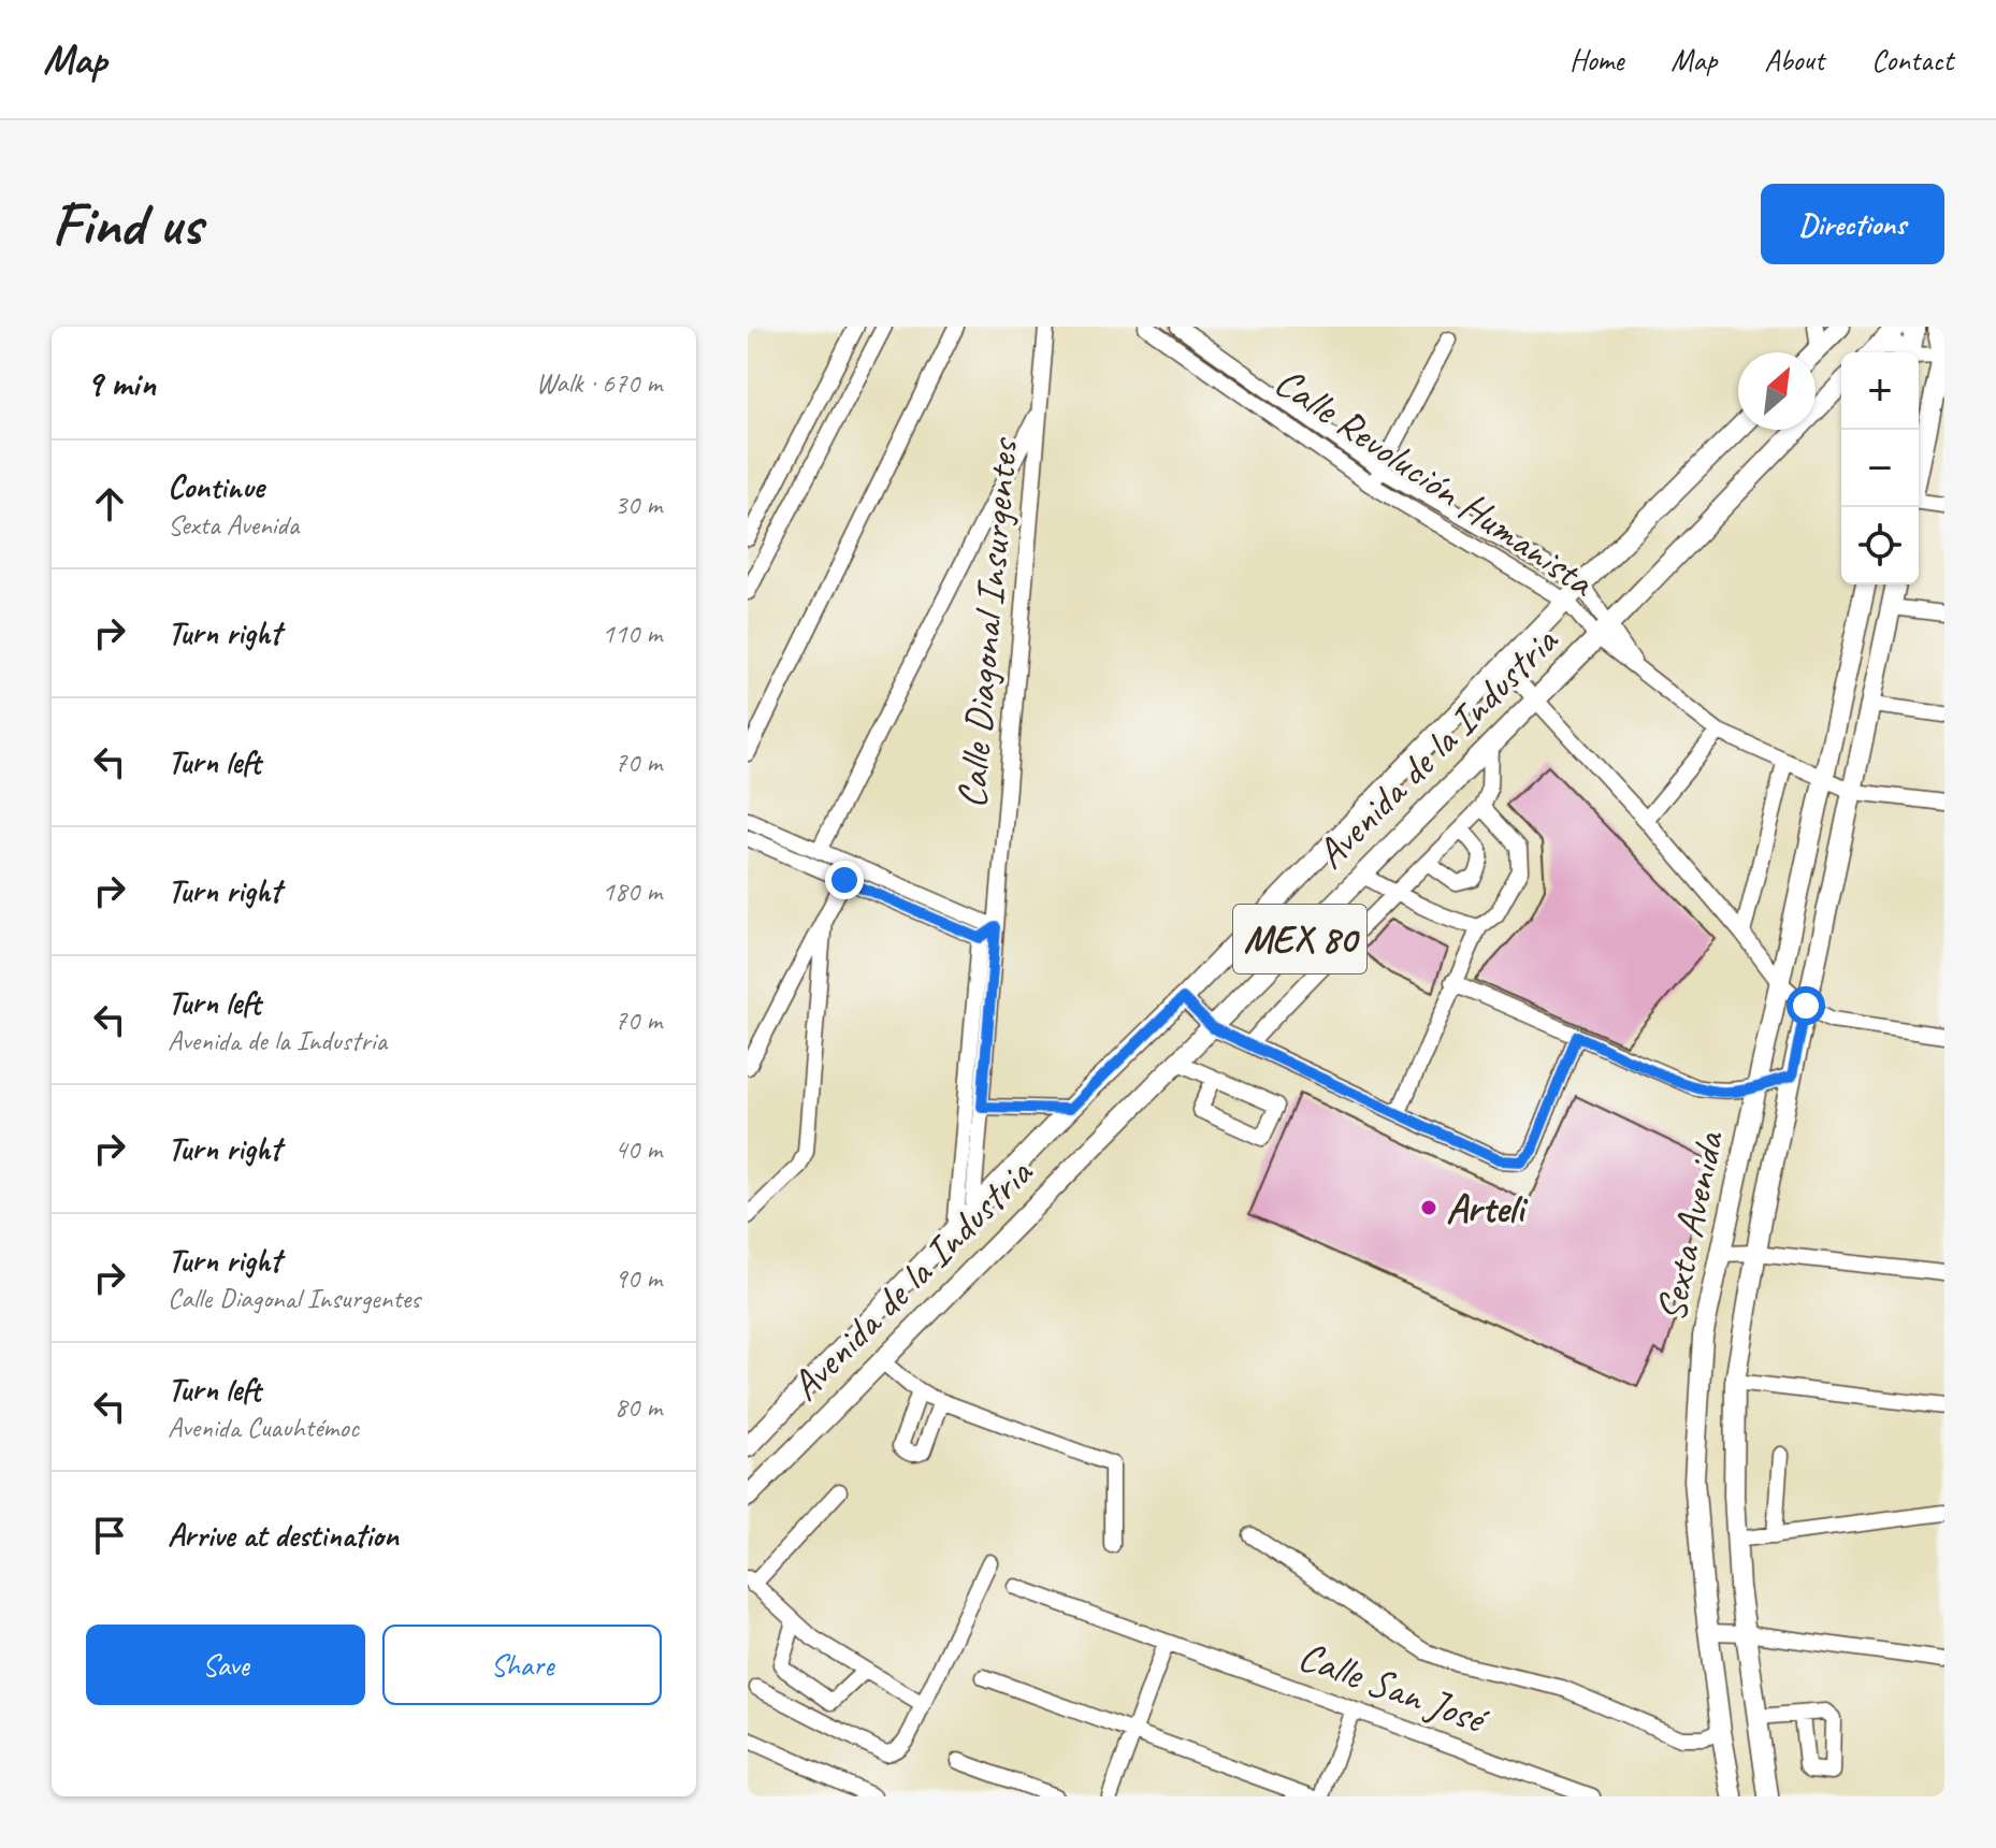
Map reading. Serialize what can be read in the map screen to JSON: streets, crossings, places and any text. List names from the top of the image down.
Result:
{
  "streets": {
    "main road": ["Avenida de la Industria", "MEX 80", "Sexta Avenida"],
    "street": ["Calle Revolución Humanista", "Calle Diagonal Insurgentes", "Calle San José"]
  },
  "crossings": [
    ["Calle Revolución Humanista", "Avenida de la Industria"],
    ["Calle Diagonal Insurgentes", "Avenida de la Industria"]
  ],
  "places": ["Arteli"],
  "north": "top right",
  "page": {
    "header": "Map",
    "nav": [
      "Home",
      "Map",
      "About",
      "Contact"
    ],
    "buttons": [
      "Directions",
      ["Save", "Share"]
    ],
    "title": "Find us",
    "heading": ["9 min", "Walk · 670 m"],
    "map_buttons": ["+", "−"],
    "list": [
      ["Continue", "Sexta Avenida", "30 m"],
      ["Turn right", "110 m"],
      ["Turn left", "70 m"],
      ["Turn right", "180 m"],
      ["Turn left", "Avenida de la Industria", "70 m"],
      ["Turn right", "40 m"],
      ["Turn right", "Calle Diagonal Insurgentes", "90 m"],
      ["Turn left", "Avenida Cuauhtémoc", "80 m"],
      "Arrive at destination"
    ]
  }
}
